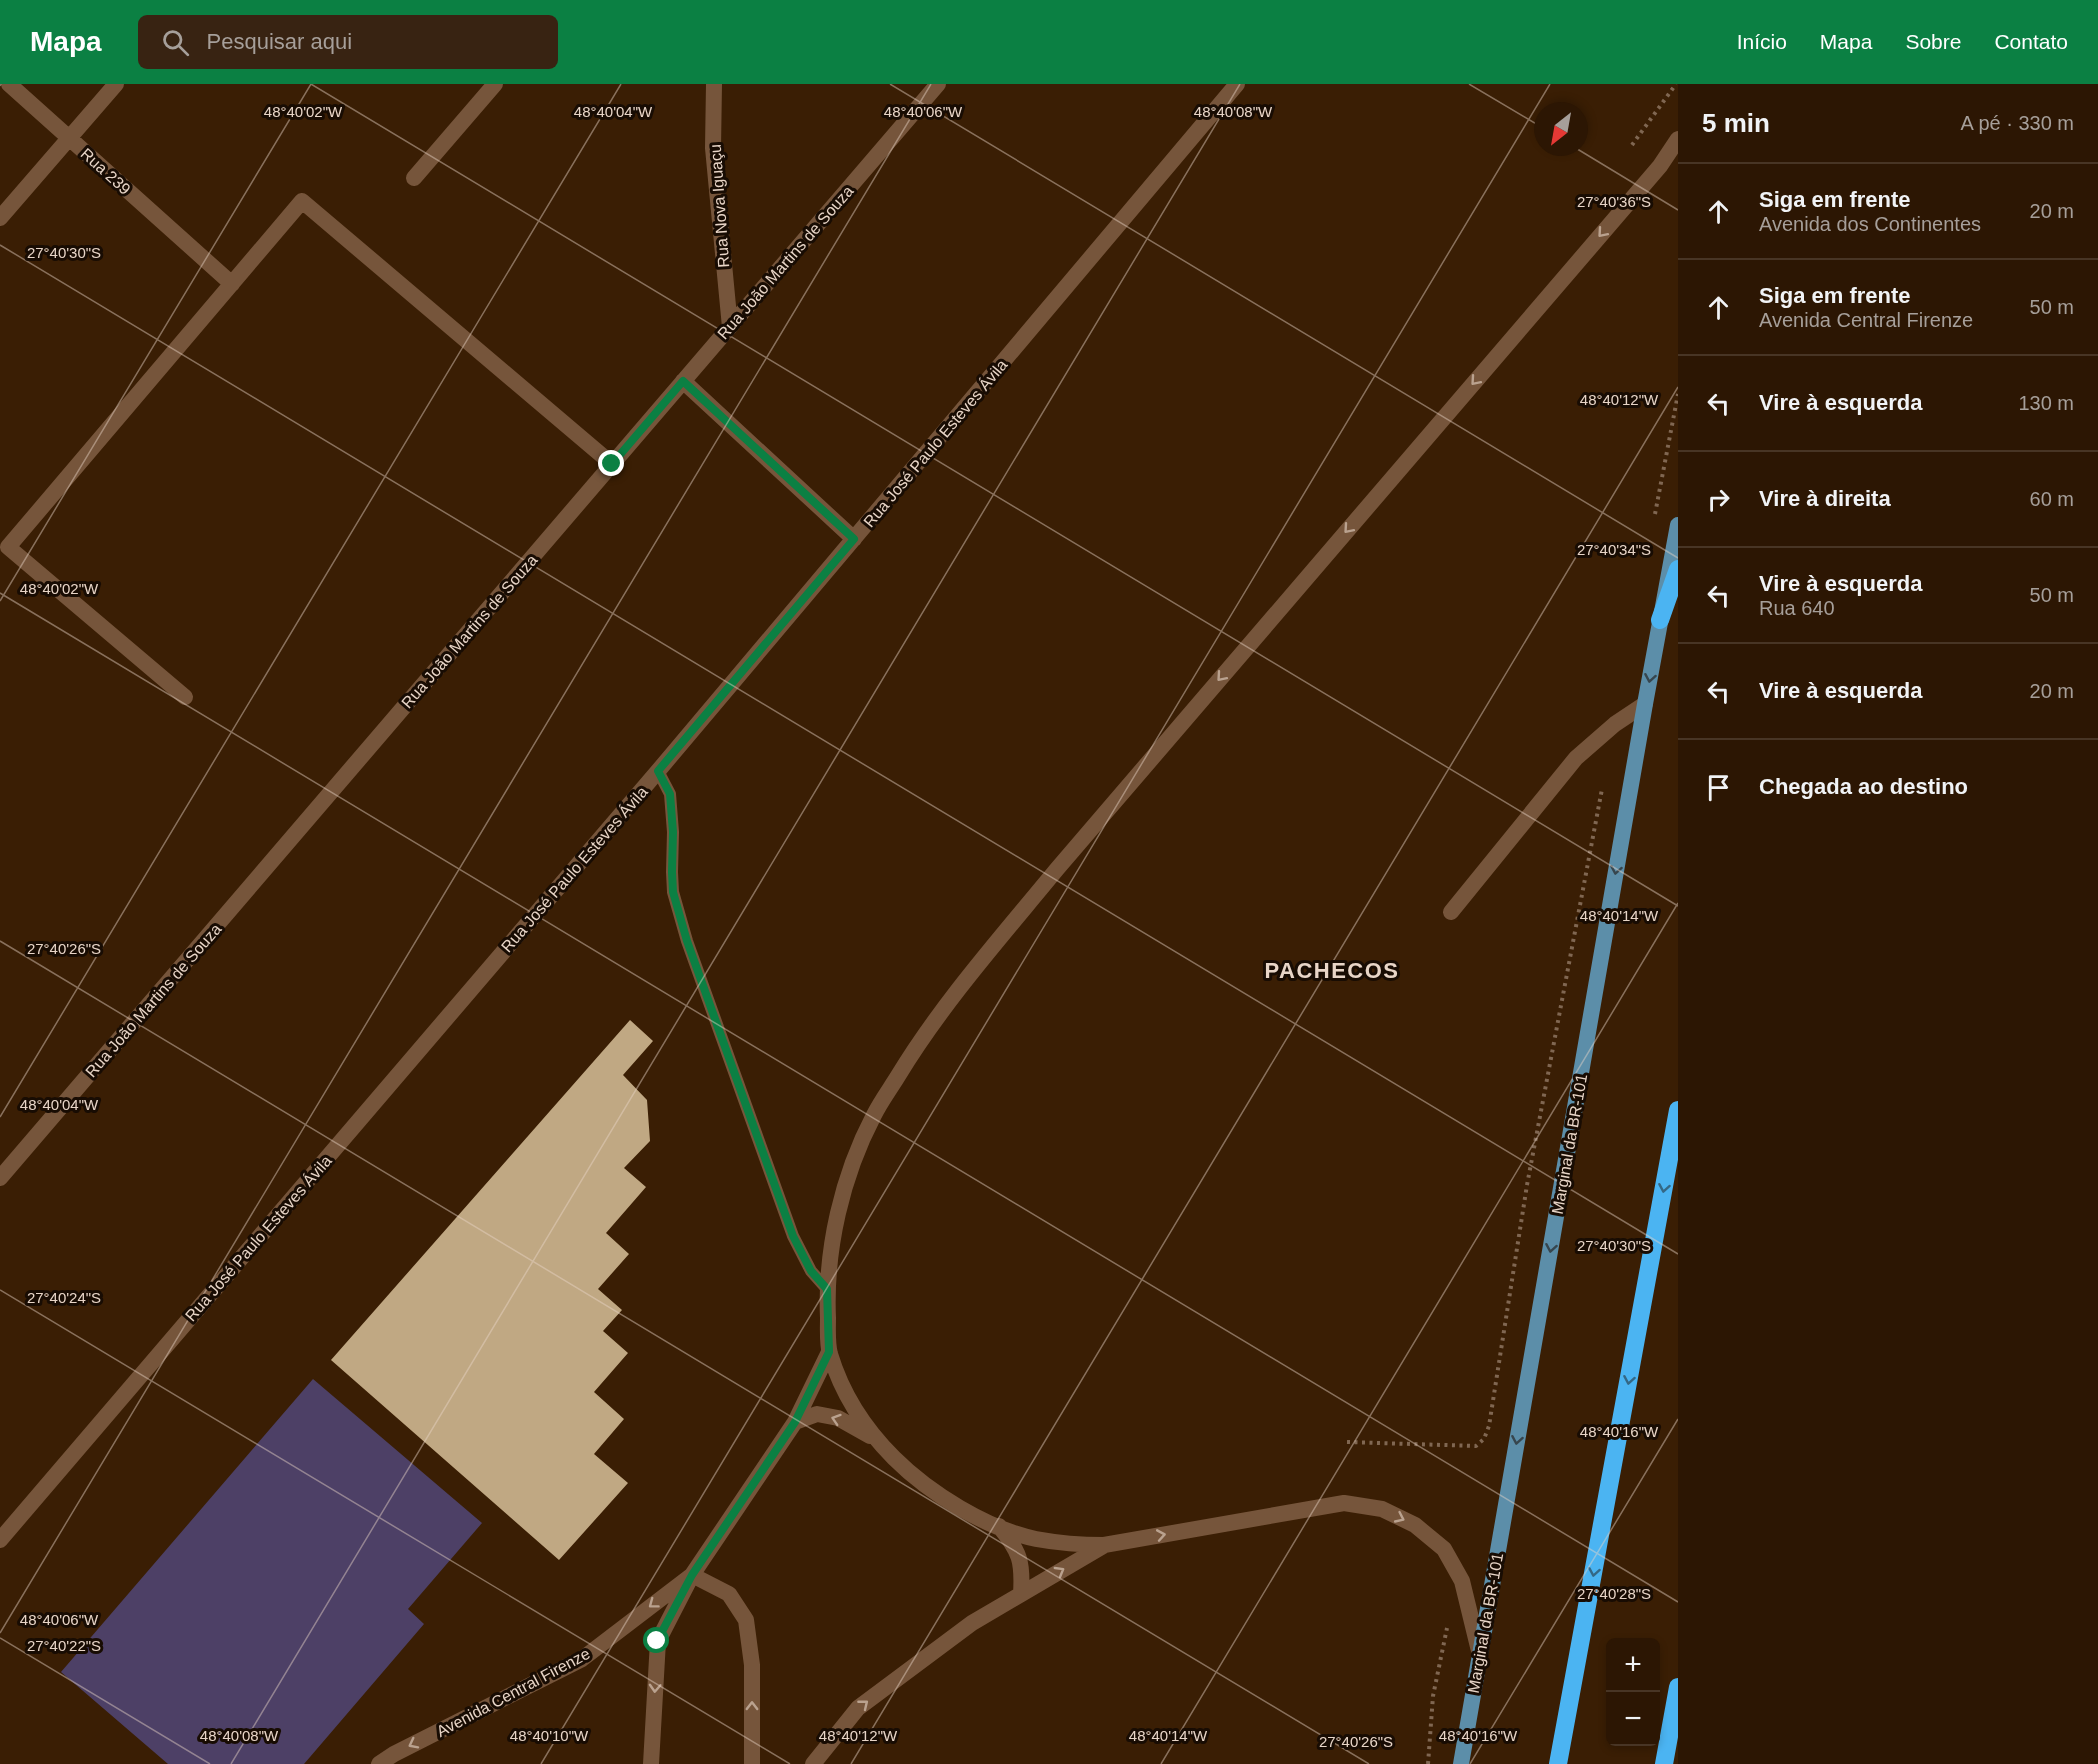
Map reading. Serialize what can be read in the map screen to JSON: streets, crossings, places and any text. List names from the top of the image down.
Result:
{
  "streets": {
    "main road": ["Marginal da BR-101"],
    "street": [
      "Rua 239",
      "Rua Nova Iguaçu",
      "Rua João Martins de Souza",
      "Rua José Paulo Esteves Ávila",
      "Avenida Central Firenze"
    ]
  },
  "crossings": [
    ["Rua Nova Iguaçu", "Rua João Martins de Souza"]
  ],
  "one_way": ["Marginal da BR-101", "Avenida Central Firenze"],
  "districts": ["PACHECOS"],
  "north": "bottom left",
  "page": {
    "header": "Mapa",
    "search": "Pesquisar aqui",
    "nav": [
      "Início",
      "Mapa",
      "Sobre",
      "Contato"
    ],
    "heading": ["5 min", "A pé · 330 m"],
    "list": [
      ["Siga em frente", "Avenida dos Continentes", "20 m"],
      ["Siga em frente", "Avenida Central Firenze", "50 m"],
      ["Vire à esquerda", "130 m"],
      ["Vire à direita", "60 m"],
      ["Vire à esquerda", "Rua 640", "50 m"],
      ["Vire à esquerda", "20 m"],
      "Chegada ao destino"
    ],
    "map_buttons": ["+", "−"]
  },
  "coordinates": [
    "48°40'04\"W",
    "48°40'02\"W",
    "48°40'06\"W",
    "48°40'08\"W",
    "27°40'36\"S",
    "27°40'30\"S",
    "48°40'12\"W",
    "27°40'34\"S",
    "48°40'14\"W",
    "27°40'26\"S",
    "27°40'24\"S",
    "48°40'16\"W",
    "27°40'28\"S",
    "27°40'22\"S",
    "48°40'10\"W"
  ]
}
